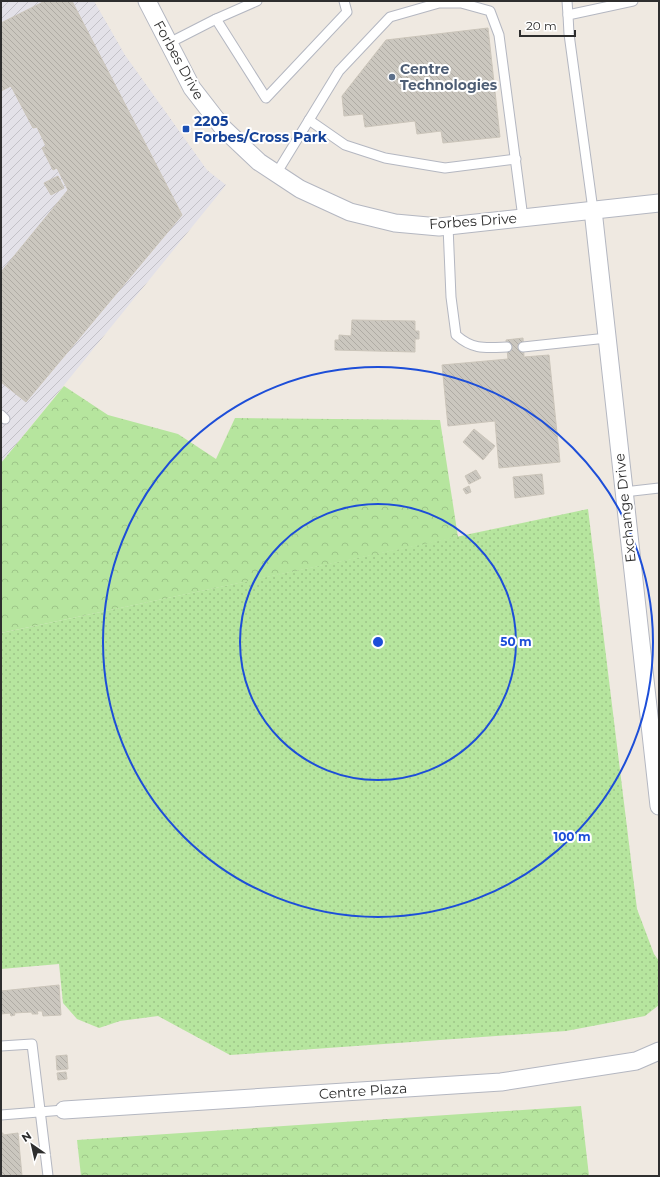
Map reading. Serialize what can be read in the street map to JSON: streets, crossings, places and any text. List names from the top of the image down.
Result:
{
  "streets": {
    "street": ["Forbes Drive", "Exchange Drive", "Centre Plaza"]
  },
  "crossings": [
    ["Forbes Drive", "Exchange Drive"]
  ],
  "places": {
    "other": ["Centre Technologies"],
    "transit": ["2205 Forbes/Cross Park"]
  },
  "scale_bar": "20 m",
  "north": "top left",
  "rings": ["50 m", "100 m"]
}
